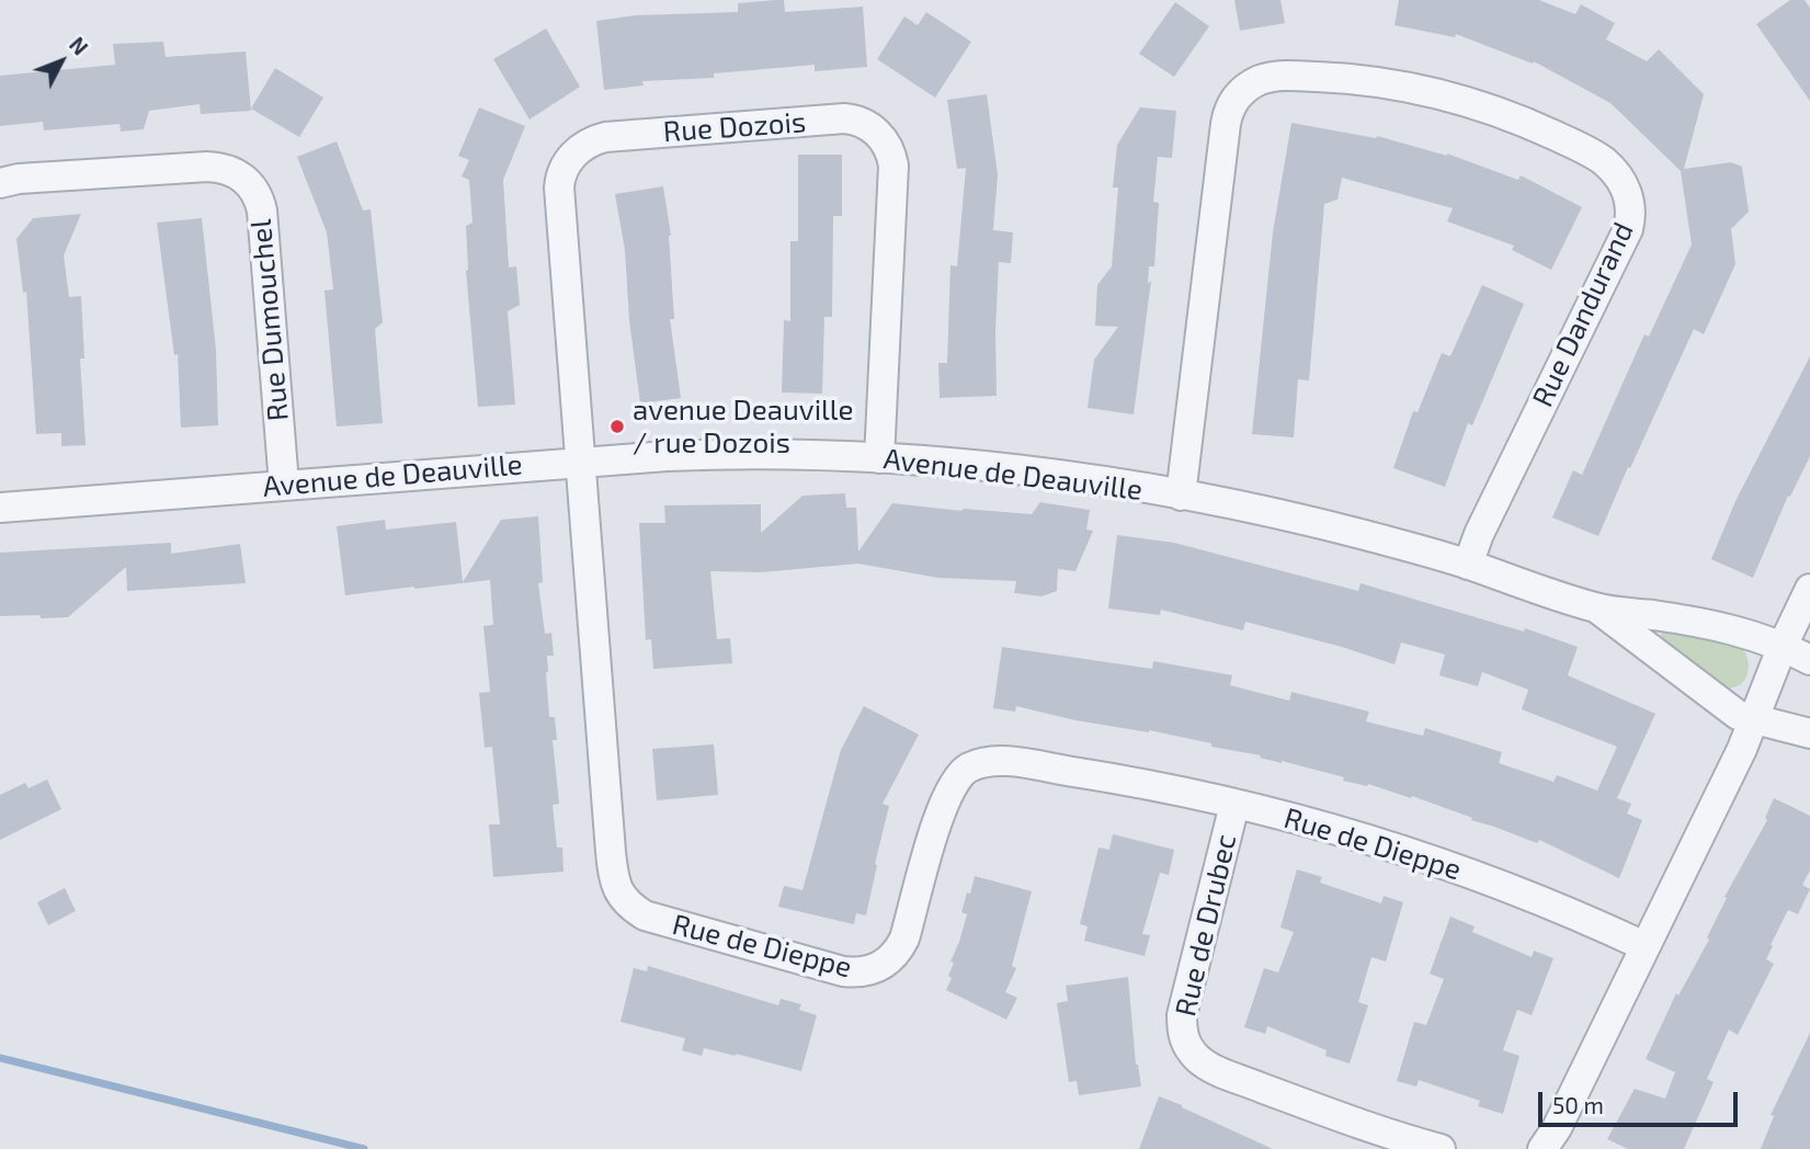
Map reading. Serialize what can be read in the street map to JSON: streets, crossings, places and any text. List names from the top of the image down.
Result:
{
  "streets": {
    "street": [
      "Rue Dozois",
      "Rue Dandurand",
      "Rue Dumouchel",
      "Avenue de Deauville",
      "Rue de Dieppe",
      "Rue de Drubec"
    ]
  },
  "crossings": [
    ["Rue Dozois", "Avenue de Deauville"],
    ["Rue Dozois", "Rue de Dieppe"],
    ["Rue Dandurand", "Avenue de Deauville"],
    ["Rue Dumouchel", "Avenue de Deauville"],
    ["Avenue de Deauville", "Rue de Dieppe"],
    ["Rue de Dieppe", "Rue de Drubec"]
  ],
  "places": ["avenue Deauville / rue Dozois"],
  "scale_bar": "50 m",
  "north": "top right"
}
